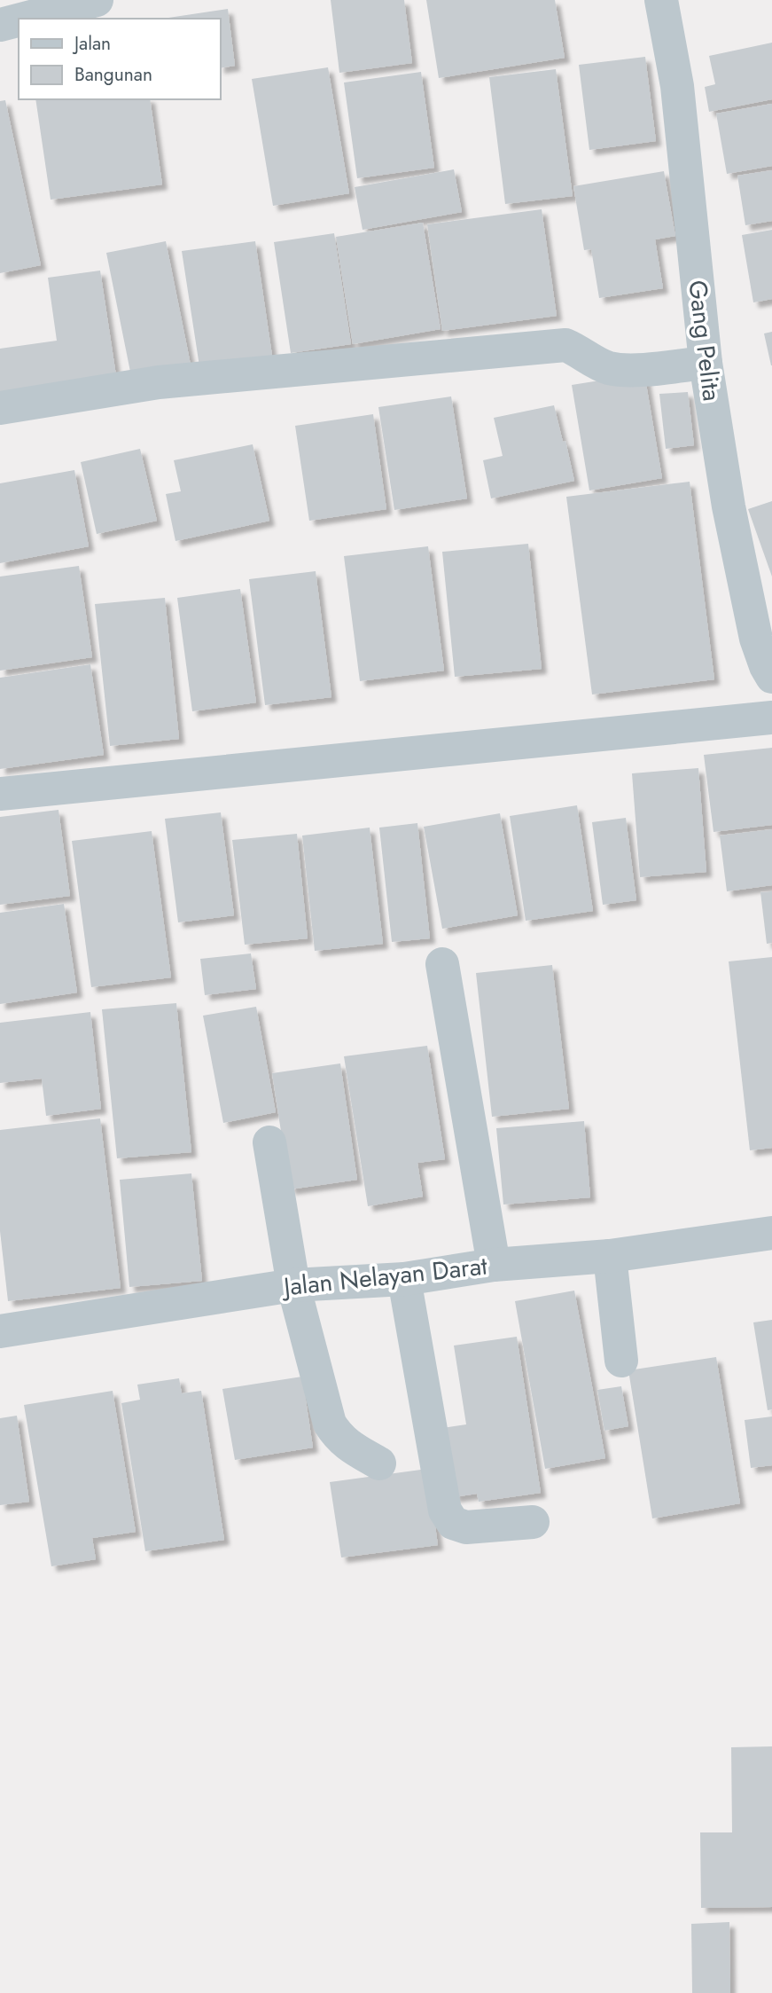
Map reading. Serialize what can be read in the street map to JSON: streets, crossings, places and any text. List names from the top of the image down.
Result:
{
  "streets": {
    "street": ["Gang Pelita", "Jalan Nelayan Darat"]
  },
  "legend": ["Jalan", "Bangunan"]
}
